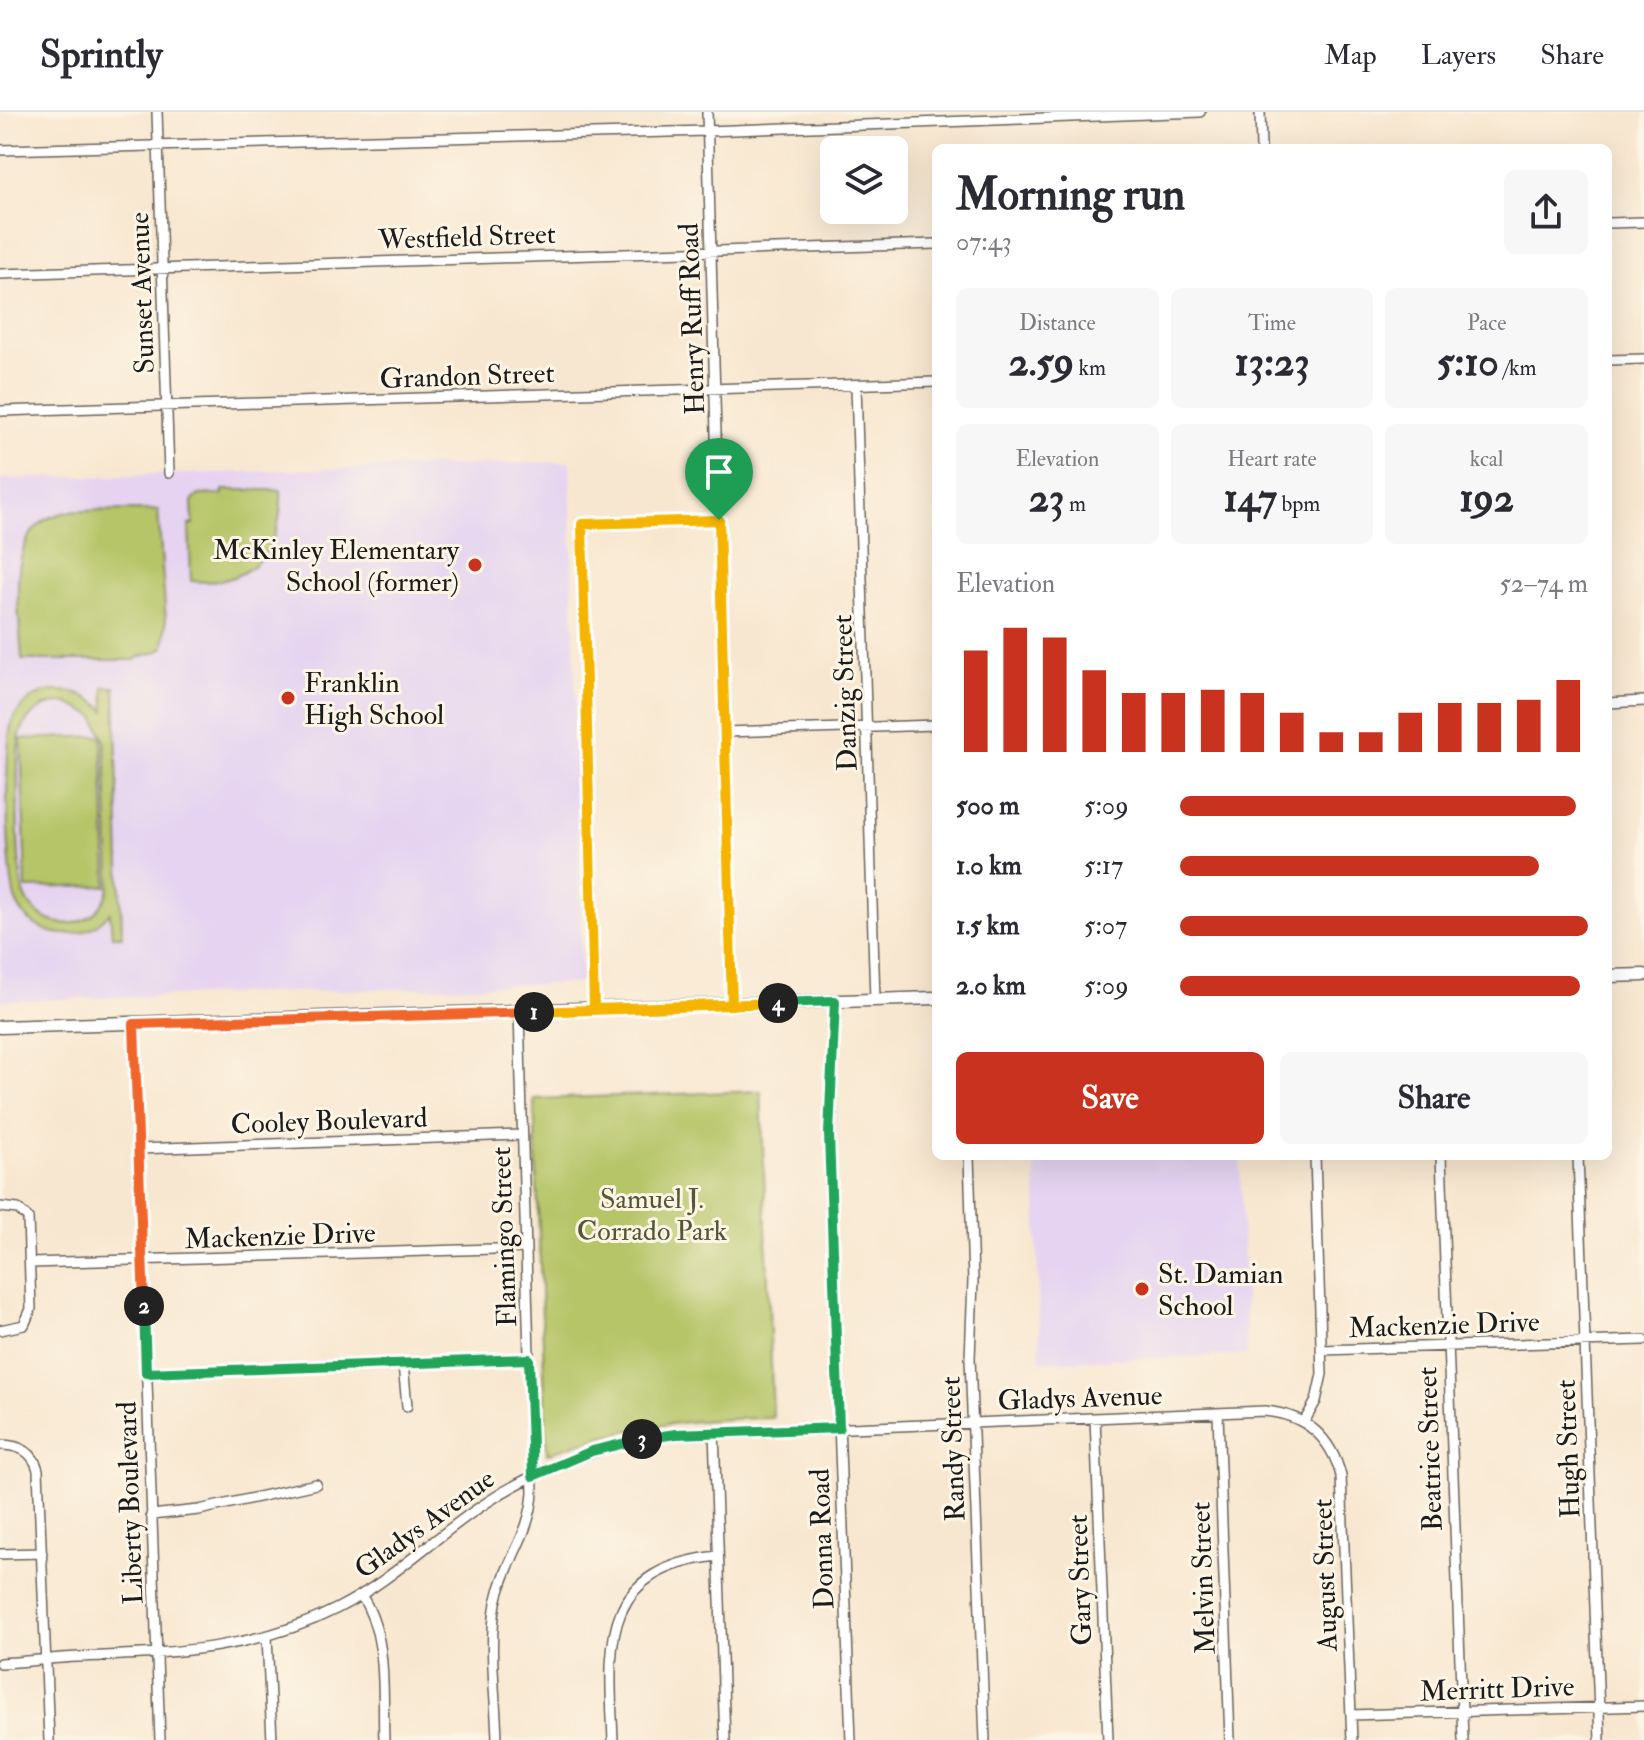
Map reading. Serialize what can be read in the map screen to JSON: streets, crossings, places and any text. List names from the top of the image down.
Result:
{
  "streets": {
    "street": [
      "Westfield Street",
      "Sunset Avenue",
      "Henry Ruff Road",
      "Grandon Street",
      "Danzig Street",
      "Cooley Boulevard",
      "Mackenzie Drive",
      "Flamingo Street",
      "Gladys Avenue",
      "Randy Street",
      "Beatrice Street",
      "Hugh Street",
      "Liberty Boulevard",
      "Donna Road",
      "August Street",
      "Melvin Street",
      "Gary Street",
      "Merritt Drive"
    ]
  },
  "crossings": [
    ["Westfield Street", "Sunset Avenue"],
    ["Westfield Street", "Henry Ruff Road"],
    ["Sunset Avenue", "Grandon Street"],
    ["Henry Ruff Road", "Grandon Street"],
    ["Grandon Street", "Danzig Street"],
    ["Cooley Boulevard", "Flamingo Street"],
    ["Cooley Boulevard", "Liberty Boulevard"],
    ["Mackenzie Drive", "Flamingo Street"],
    ["Mackenzie Drive", "Gladys Avenue"],
    ["Mackenzie Drive", "Beatrice Street"],
    ["Mackenzie Drive", "Hugh Street"],
    ["Mackenzie Drive", "Liberty Boulevard"],
    ["Mackenzie Drive", "August Street"],
    ["Flamingo Street", "Gladys Avenue"],
    ["Gladys Avenue", "Randy Street"],
    ["Gladys Avenue", "Liberty Boulevard"],
    ["Gladys Avenue", "Donna Road"],
    ["Gladys Avenue", "August Street"],
    ["Gladys Avenue", "Melvin Street"],
    ["Gladys Avenue", "Gary Street"],
    ["Beatrice Street", "Merritt Drive"],
    ["Hugh Street", "Merritt Drive"],
    ["August Street", "Merritt Drive"]
  ],
  "parks": ["Samuel J. Corrado Park"],
  "places": ["McKinley Elementary School (former)", "Franklin High School", "St. Damian School"],
  "page": {
    "header": "Sprintly",
    "nav": ["Map", "Layers", "Share"],
    "heading": ["Morning run", "07:43"],
    "stats": [
      ["Distance", "2.59 km"],
      ["Time", "13:23"],
      ["Pace", "5:10 /km"],
      ["Elevation", "23 m"],
      ["Heart rate", "147 bpm"],
      ["kcal", "192"]
    ],
    "chart": ["Elevation", "52–74 m"],
    "list": [
      {
        "name": "500 m",
        "note": "5:09"
      },
      {
        "name": "1.0 km",
        "note": "5:17"
      },
      {
        "name": "1.5 km",
        "note": "5:07"
      },
      {
        "name": "2.0 km",
        "note": "5:09"
      }
    ],
    "pins": [
      "4",
      "1",
      "2",
      "3"
    ],
    "buttons": ["Save", "Share"]
  }
}
